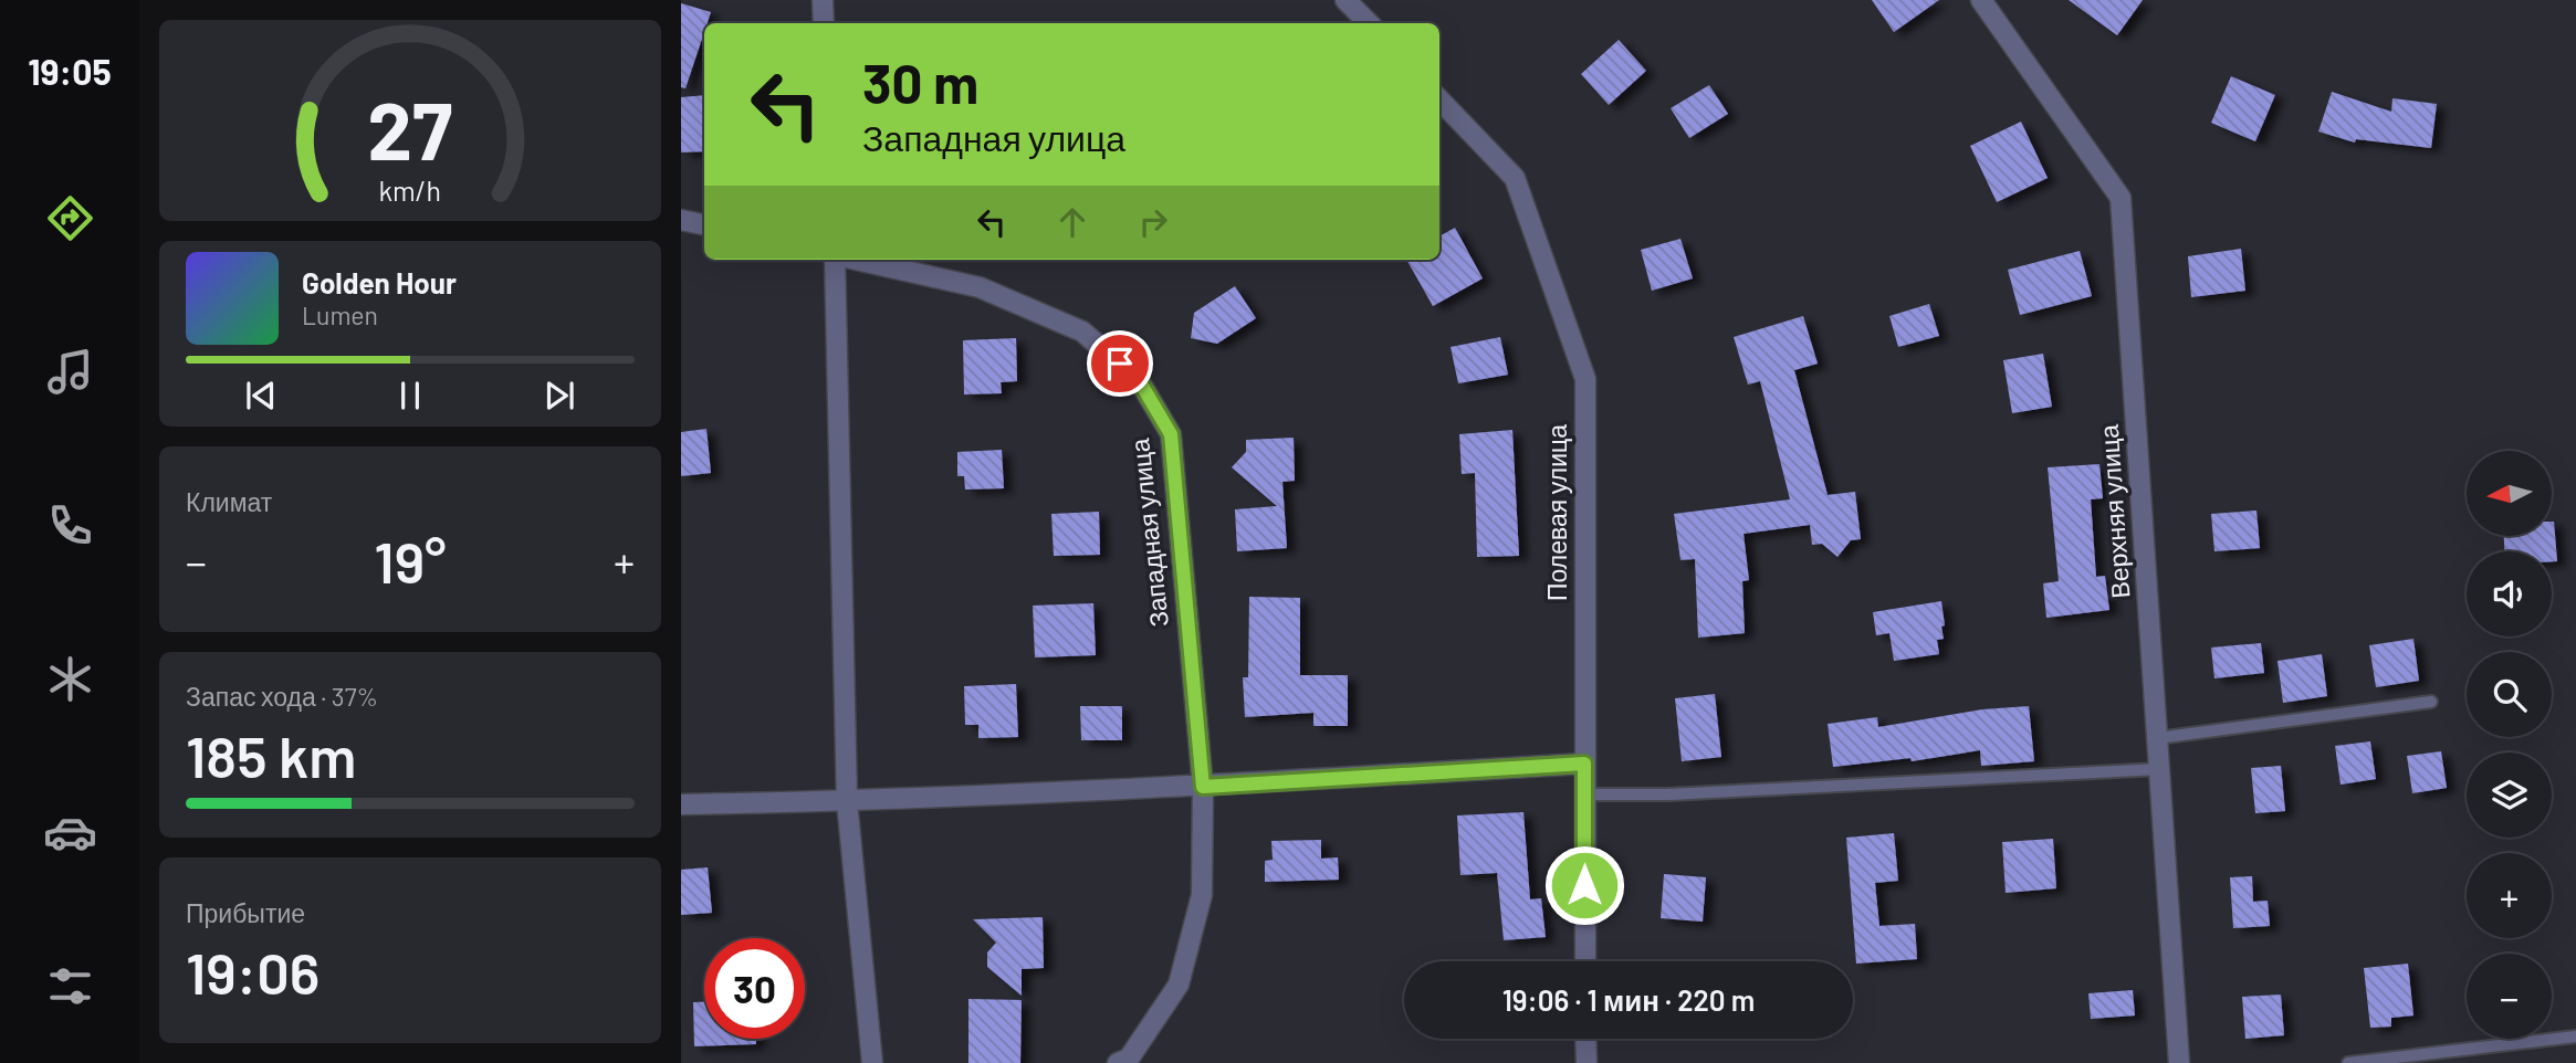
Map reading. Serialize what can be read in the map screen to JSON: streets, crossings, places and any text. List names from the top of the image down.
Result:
{
  "streets": {
    "street": ["Верхняя улица", "Полевая улица", "Западная улица"]
  },
  "north": "left",
  "page": {
    "tabs": "19:05",
    "turn": ["30 m", "Западная улица"],
    "song": ["Golden Hour", "Lumen"],
    "tile": [
      "Климат",
      ["Запас хода · 37%", "185 km"],
      ["Прибытие", "19:06"]
    ],
    "map_buttons": ["+", "−"],
    "heat": ["−", "19°", "+"],
    "limit": "30",
    "trip": "19:06 · 1 мин · 220 m",
    "gauge": ["27", "km/h"]
  }
}
